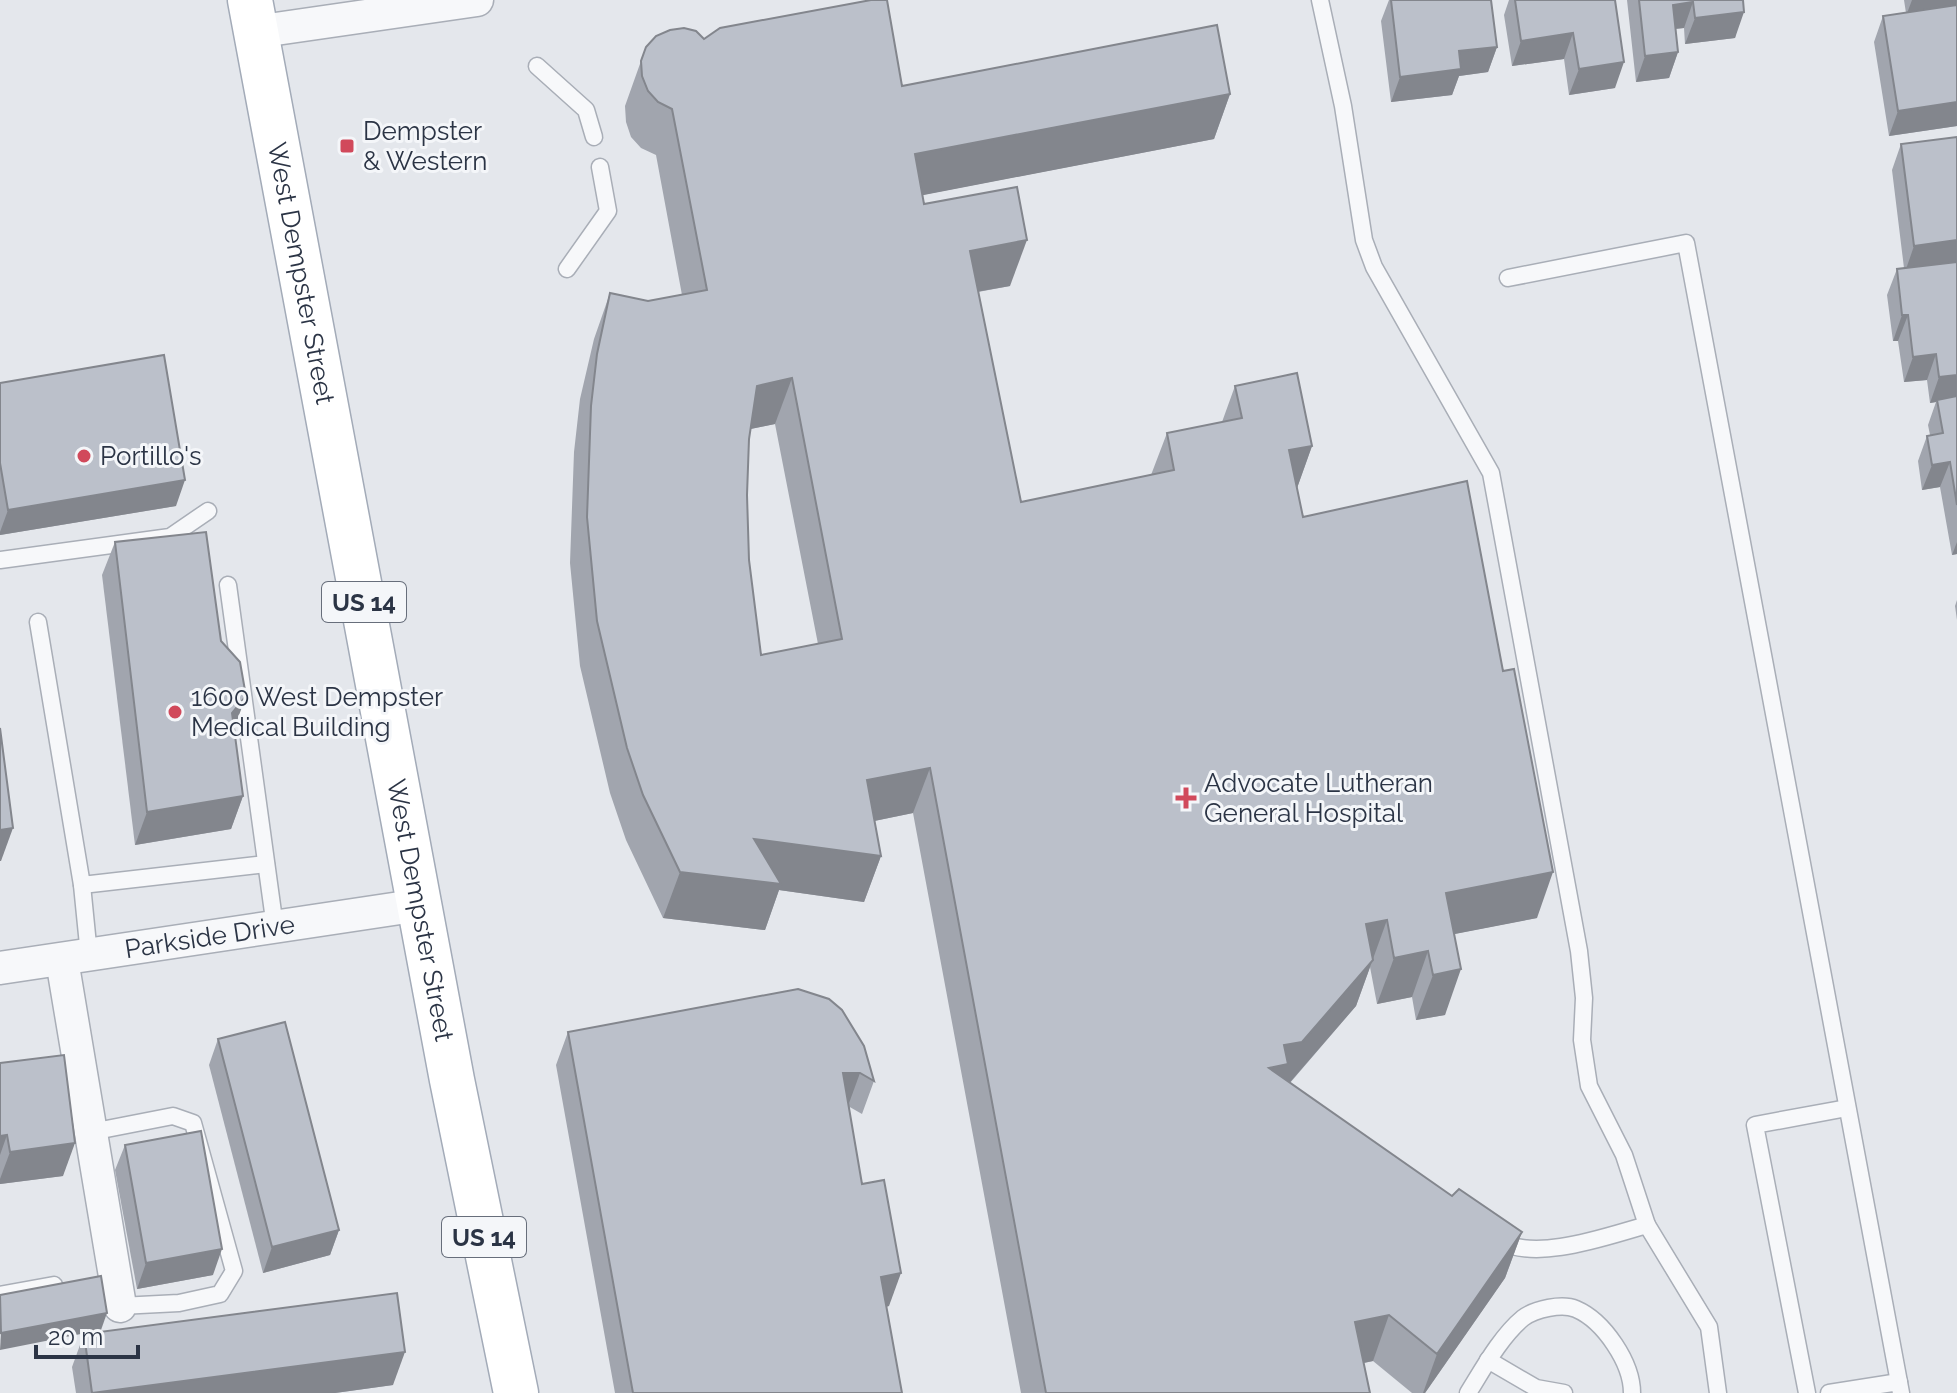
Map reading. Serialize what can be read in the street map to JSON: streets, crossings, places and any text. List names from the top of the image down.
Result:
{
  "streets": {
    "main road": ["West Dempster Street", "US 14"],
    "street": ["Parkside Drive"]
  },
  "crossings": [
    ["West Dempster Street", "Parkside Drive"]
  ],
  "places": {
    "transit": ["Dempster & Western"],
    "other": ["Portillo's", "1600 West Dempster Medical Building"],
    "health": ["Advocate Lutheran General Hospital"]
  },
  "scale_bar": "20 m"
}
